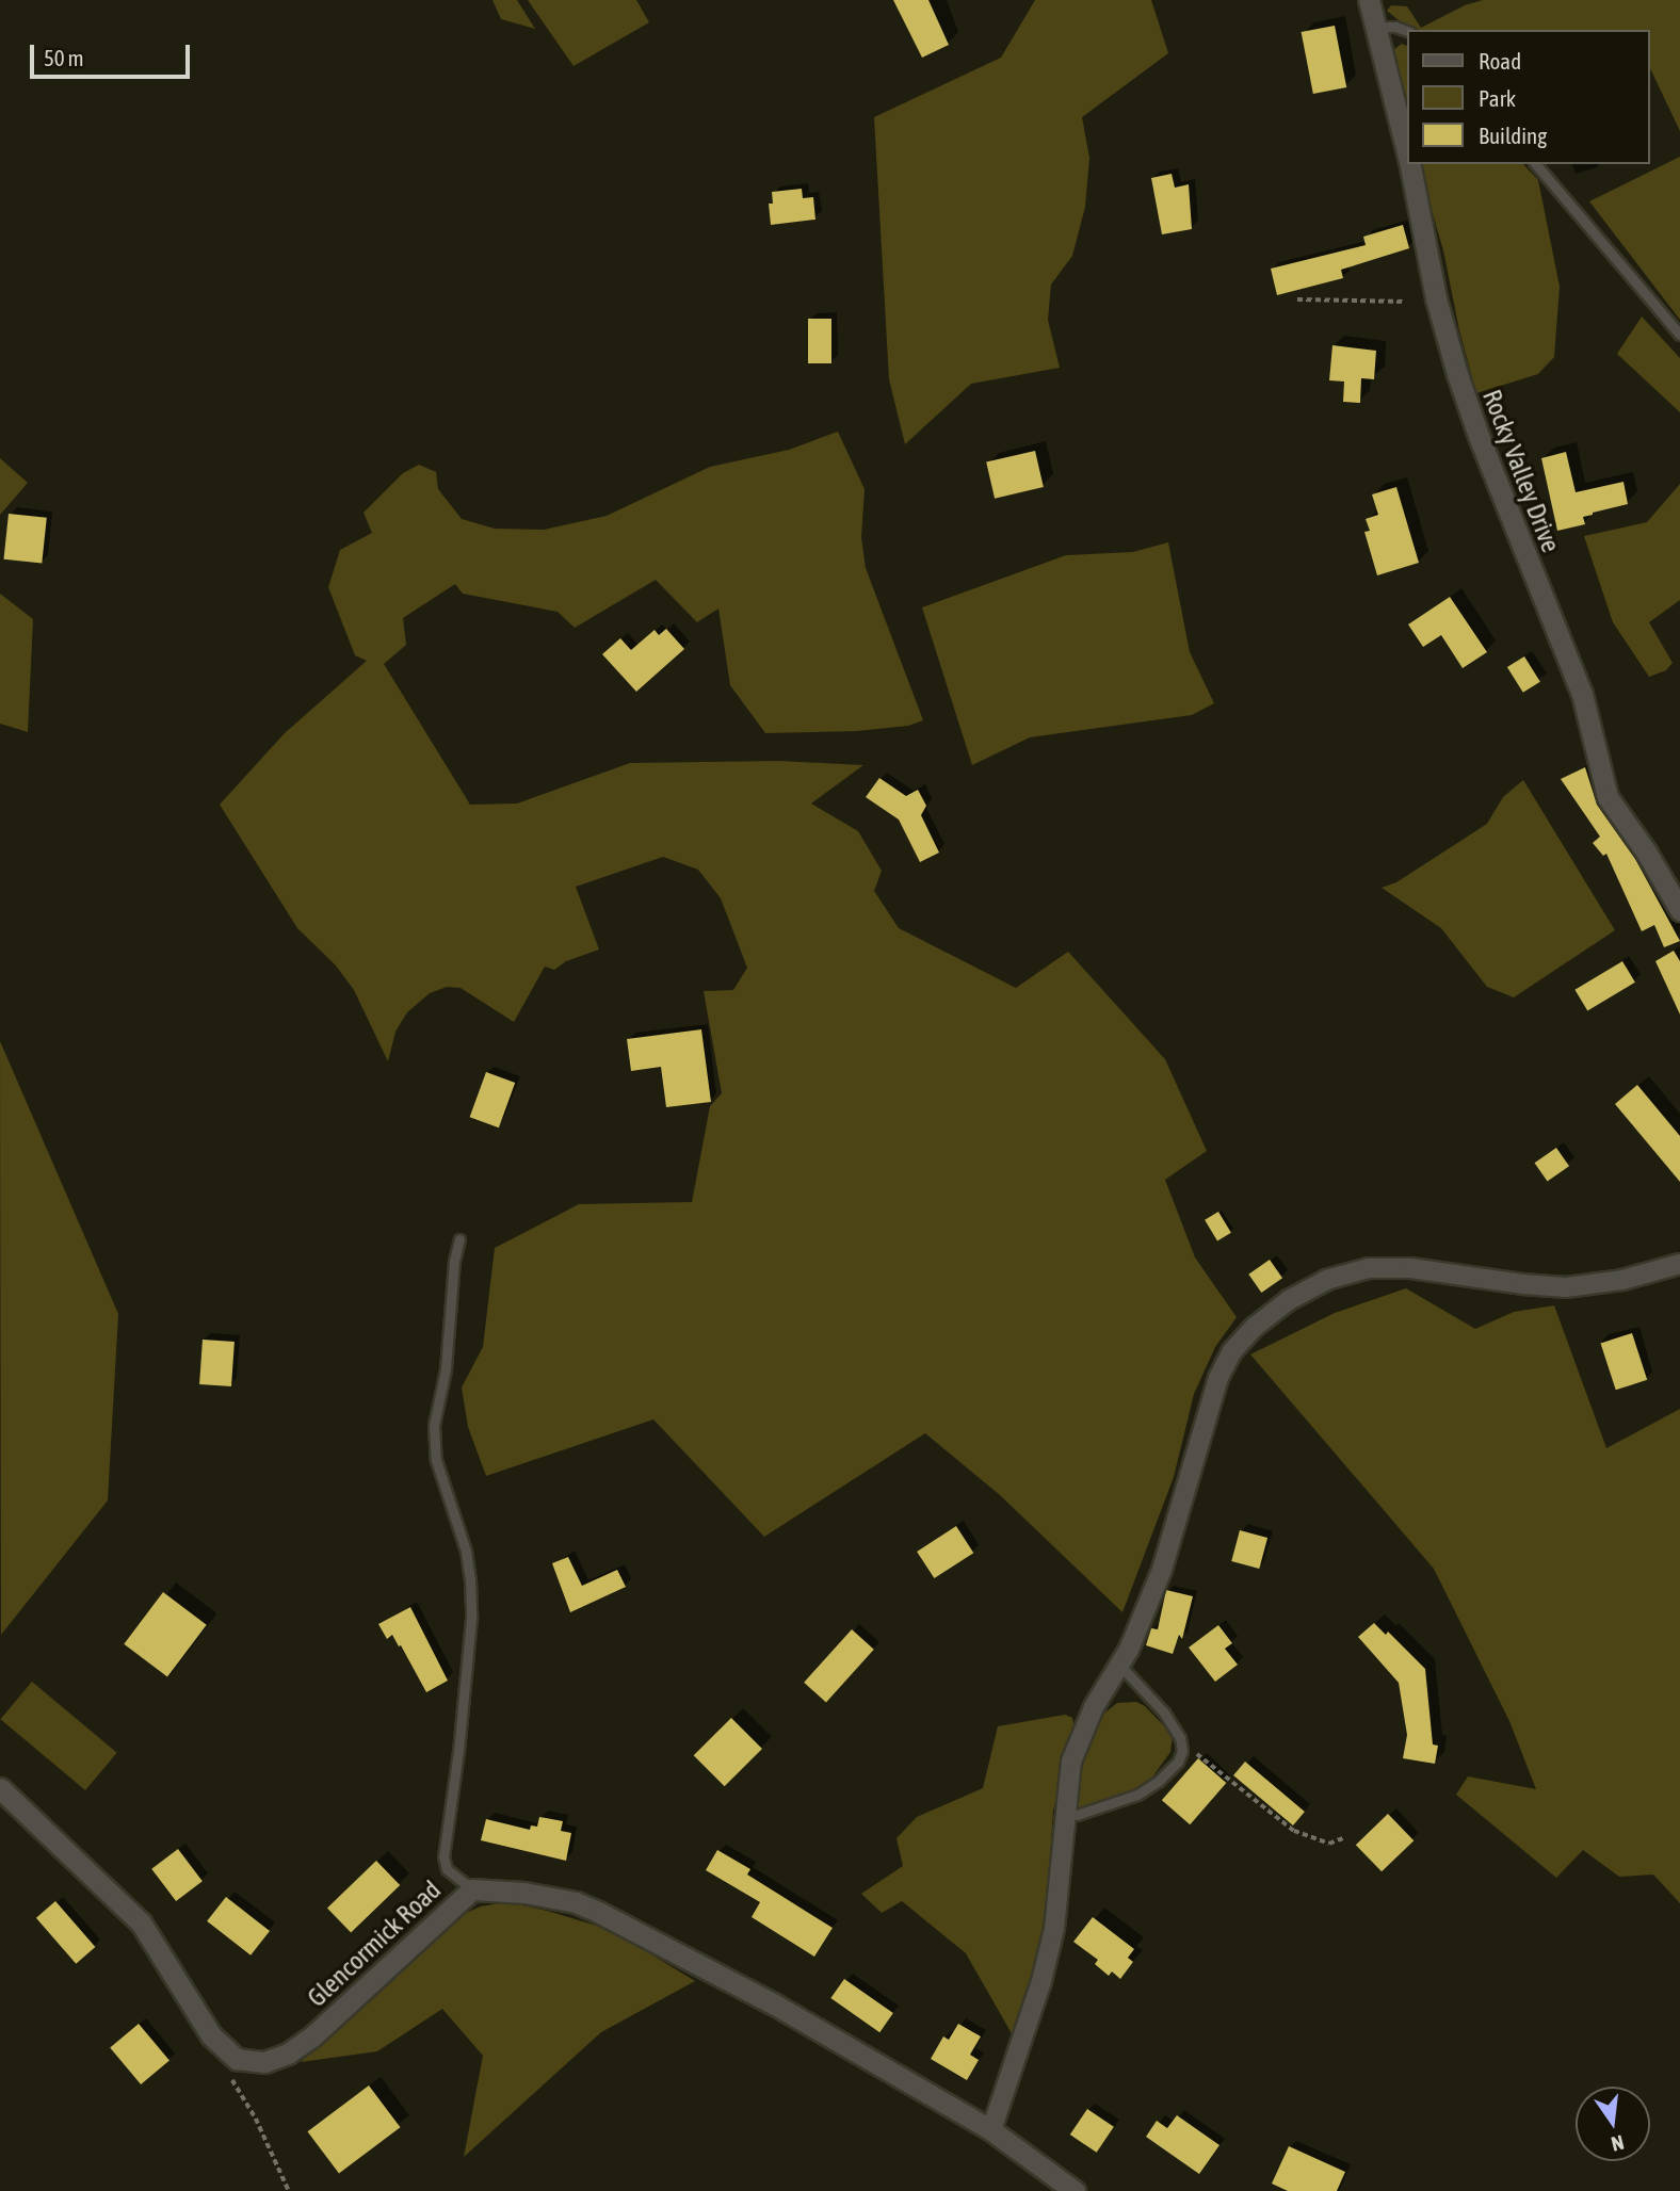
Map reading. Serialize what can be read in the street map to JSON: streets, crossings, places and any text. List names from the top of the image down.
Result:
{
  "streets": {
    "street": ["Rocky Valley Drive", "Glencormick Road"]
  },
  "legend": ["Road", "Park", "Building"],
  "scale_bar": "50 m",
  "north": "bottom"
}
